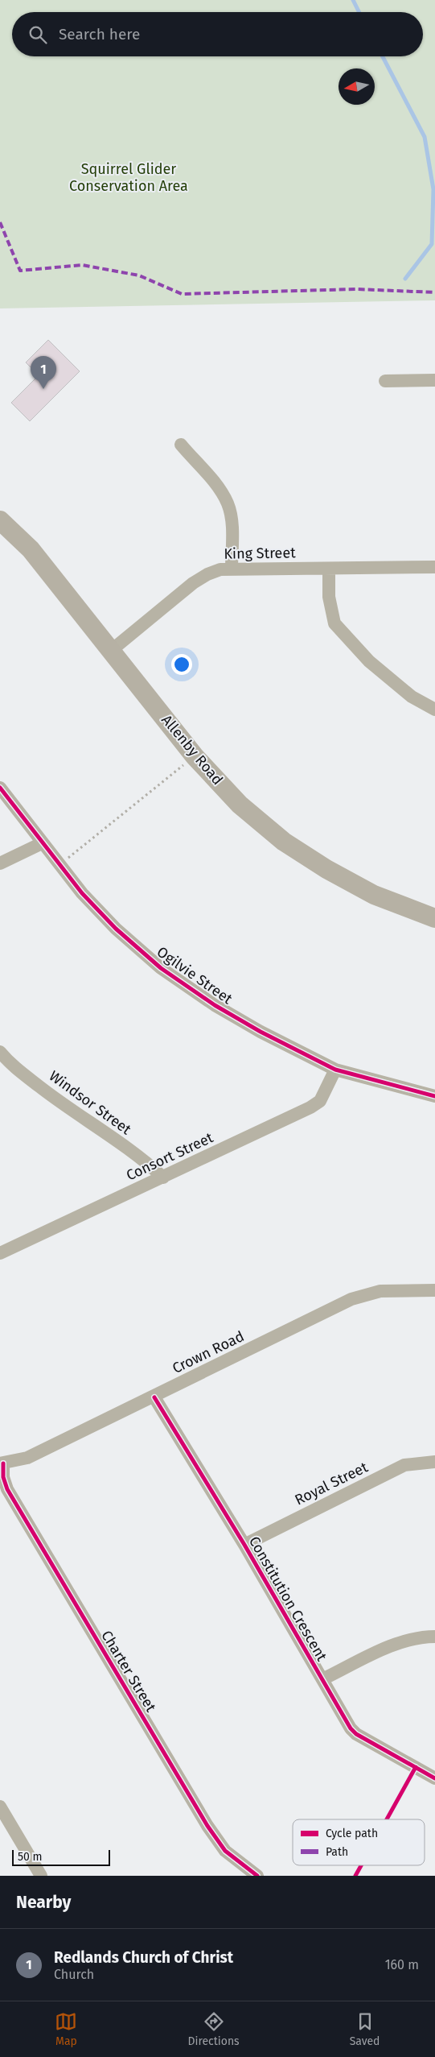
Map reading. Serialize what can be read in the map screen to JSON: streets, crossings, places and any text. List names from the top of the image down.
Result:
{
  "streets": {
    "main road": ["Allenby Road"],
    "street": [
      "King Street",
      "Ogilvie Street",
      "Windsor Street",
      "Consort Street",
      "Crown Road",
      "Royal Street",
      "Constitution Crescent",
      "Charter Street"
    ]
  },
  "crossings": [
    ["King Street", "Allenby Road"],
    ["Ogilvie Street", "Consort Street"],
    ["Windsor Street", "Consort Street"],
    ["Crown Road", "Constitution Crescent"],
    ["Crown Road", "Charter Street"],
    ["Royal Street", "Constitution Crescent"]
  ],
  "parks": ["Squirrel Glider Conservation Area"],
  "legend": ["Cycle path", "Path"],
  "scale_bar": "50 m",
  "north": "left",
  "page": {
    "search": "Search here",
    "pins": "1",
    "scale": "50 m",
    "heading": "Nearby",
    "list": [
      {
        "mark": "1",
        "name": "Redlands Church of Christ",
        "note": "Church",
        "value": "160 m"
      }
    ],
    "nav": ["Map", "Directions", "Saved"]
  }
}
